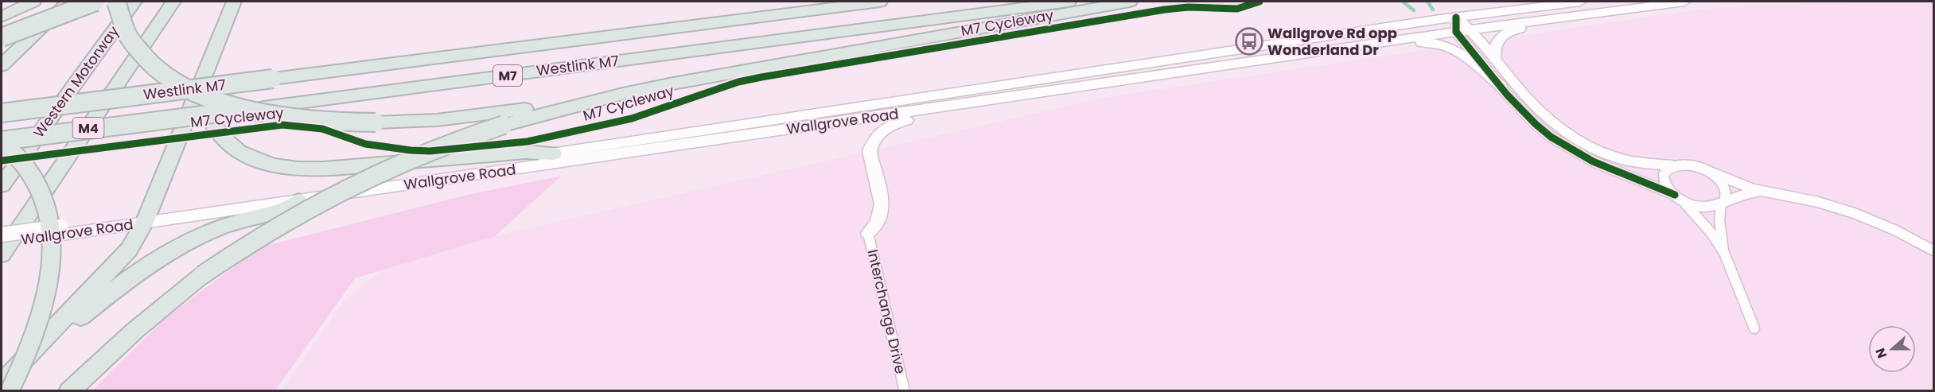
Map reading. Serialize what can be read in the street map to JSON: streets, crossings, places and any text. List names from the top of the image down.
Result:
{
  "streets": {
    "highway": [
      "Westlink M7",
      "M7",
      "Western Motorway",
      "M4"
    ],
    "main road": ["Wallgrove Road"],
    "street": ["Interchange Drive"],
    "cycle path": ["M7 Cycleway"]
  },
  "places": {
    "bus stop": ["Wallgrove Rd opp Wonderland Dr"]
  },
  "north": "left"
}
